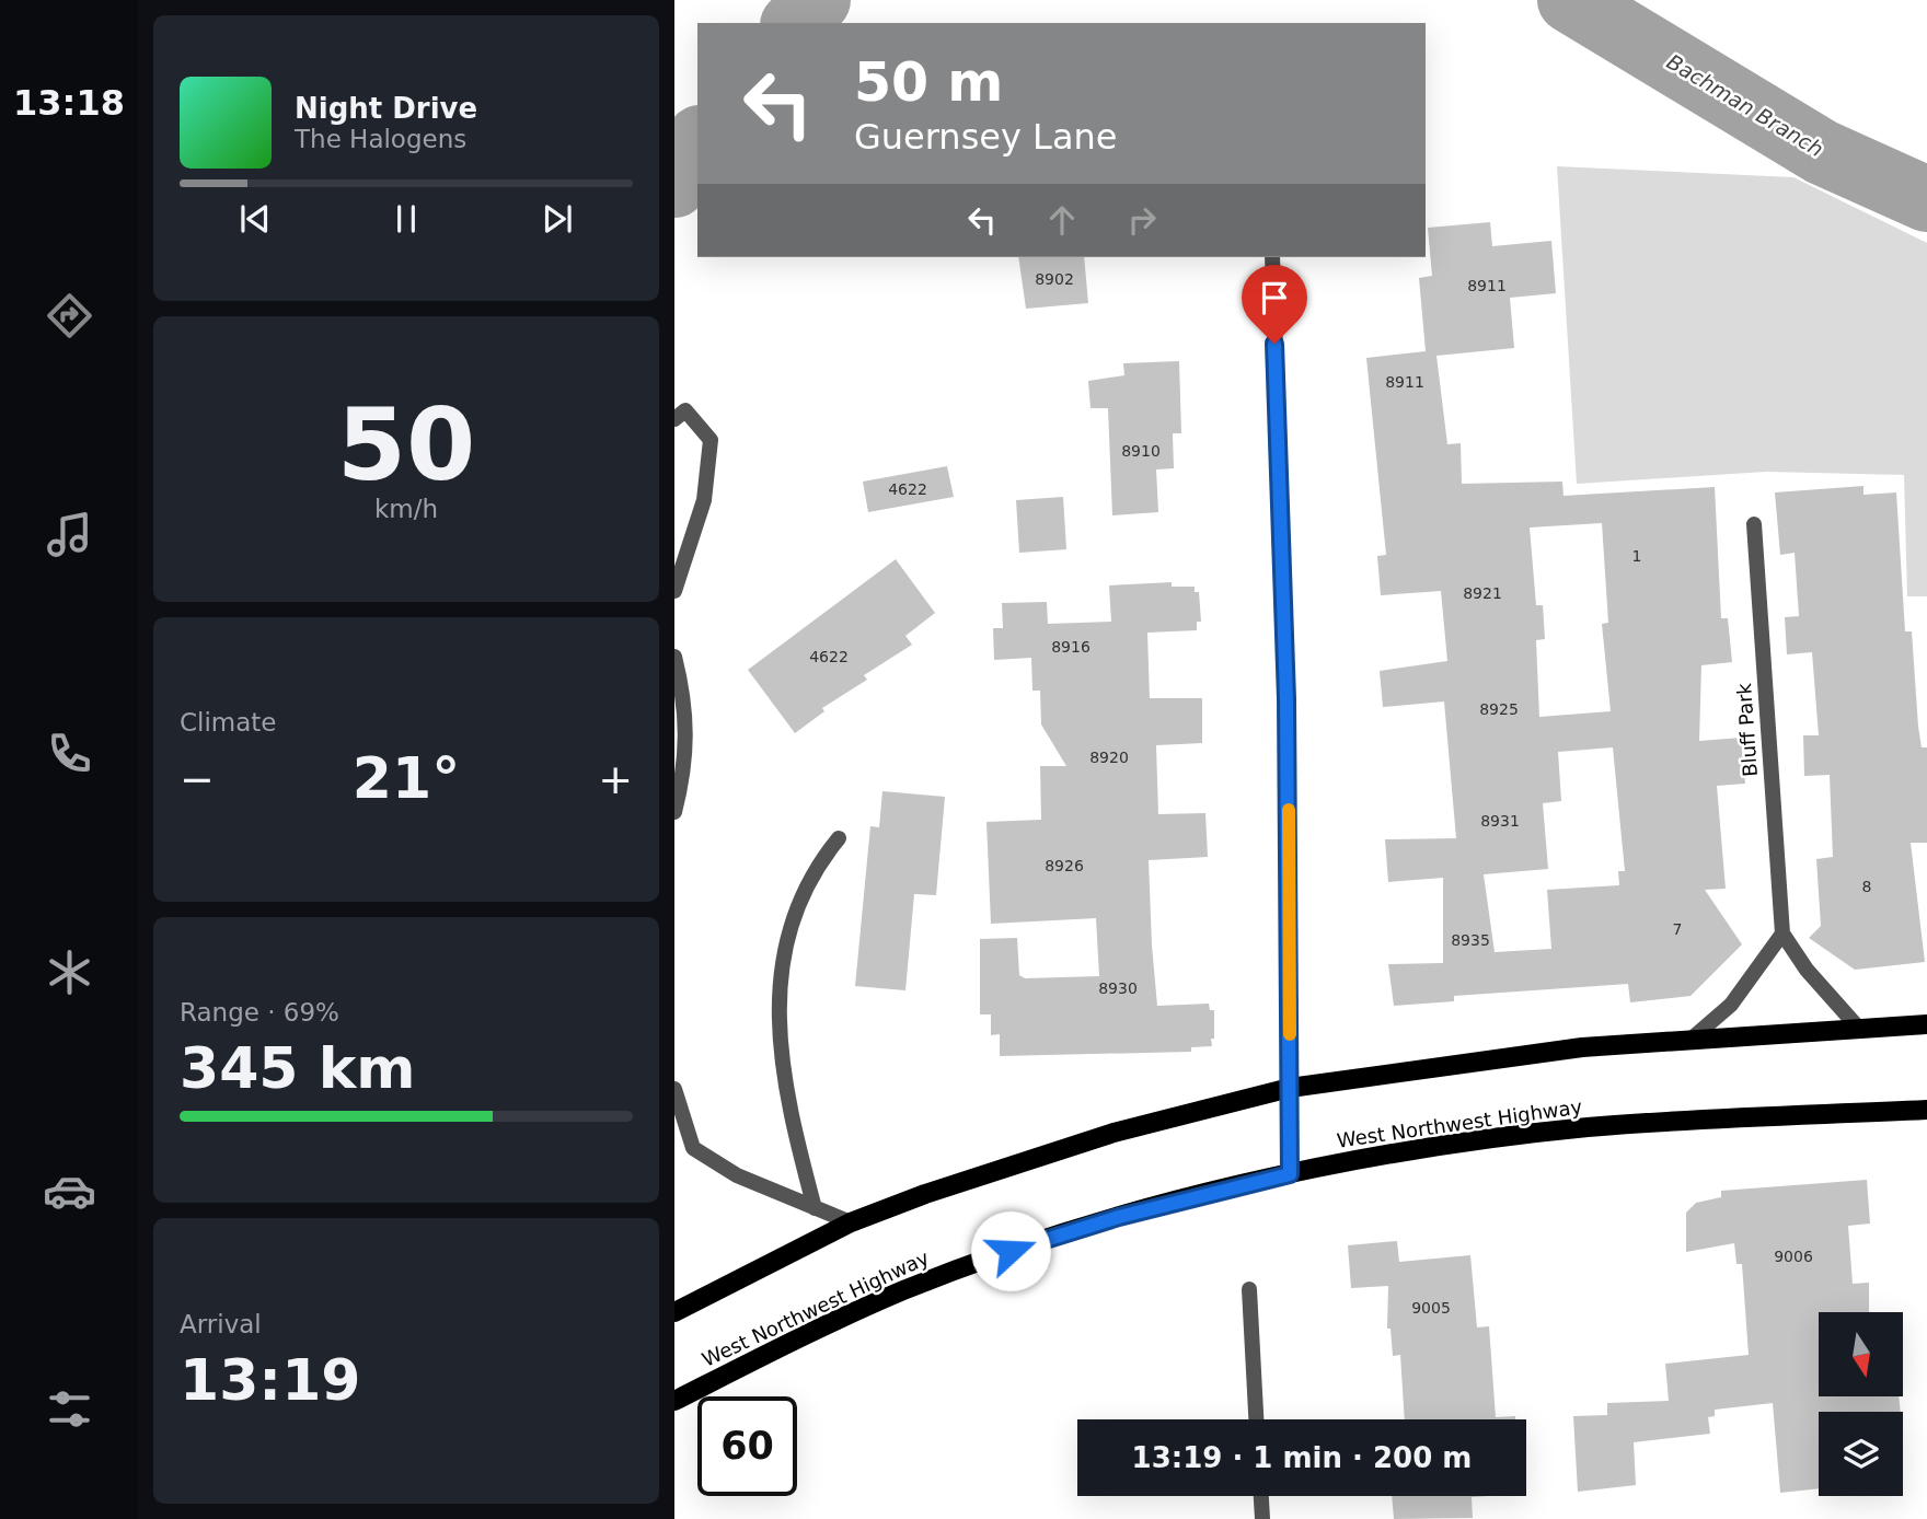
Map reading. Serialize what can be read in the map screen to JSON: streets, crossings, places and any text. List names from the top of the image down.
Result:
{
  "streets": {
    "main road": ["West Northwest Highway"],
    "street": ["Bluff Park"]
  },
  "water": ["Bachman Branch"],
  "house_numbers": [
    "8902",
    "8911",
    "8911",
    "8910",
    "4622",
    "1",
    "8921",
    "8916",
    "4622",
    "8925",
    "8920",
    "8931",
    "8926",
    "8",
    "7",
    "8935",
    "8930",
    "9006",
    "9005"
  ],
  "north": "bottom",
  "page": {
    "tabs": "13:18",
    "turn": ["50 m", "Guernsey Lane"],
    "song": ["Night Drive", "The Halogens"],
    "tile": [
      ["50", "km/h"],
      "Climate",
      ["Range · 69%", "345 km"],
      ["Arrival", "13:19"]
    ],
    "heat": ["−", "21°", "+"],
    "limit": "60",
    "trip": "13:19 · 1 min · 200 m"
  }
}
